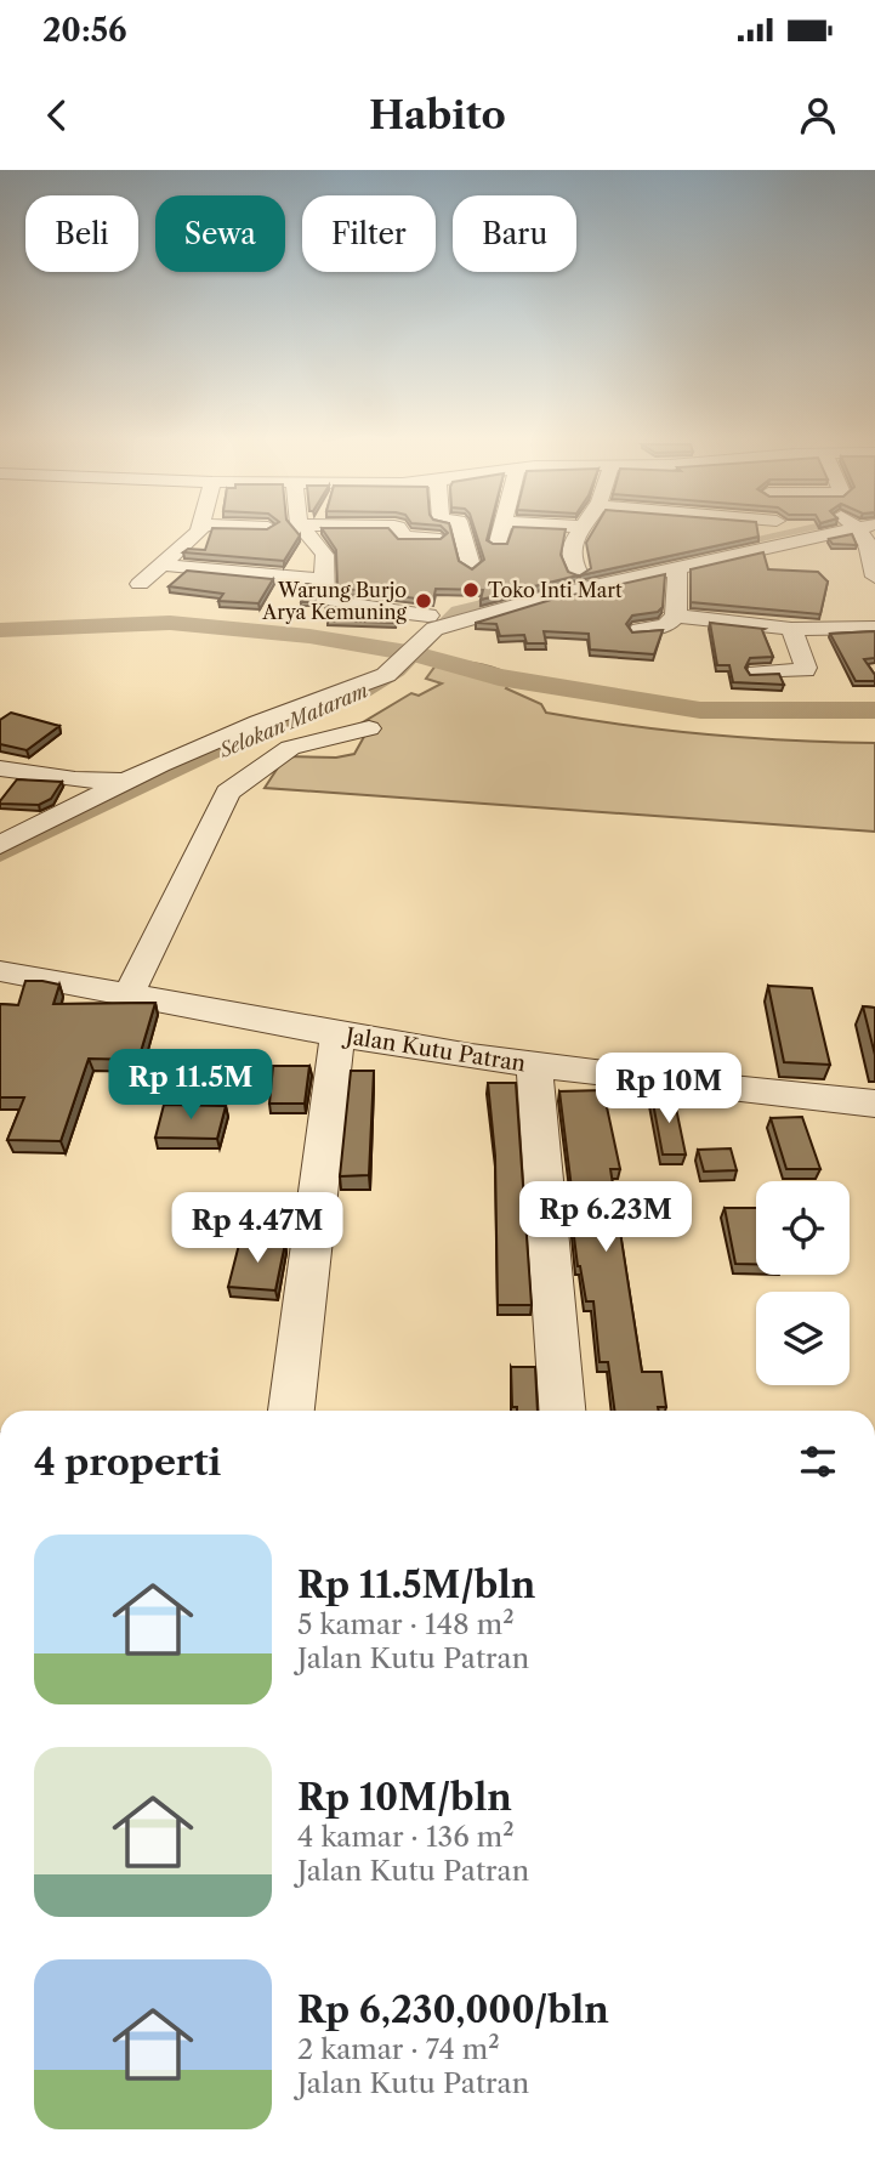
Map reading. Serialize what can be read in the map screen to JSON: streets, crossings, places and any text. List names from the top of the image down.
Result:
{
  "streets": {
    "street": ["Jalan Kutu Patran"]
  },
  "water": ["Selokan Mataram"],
  "places": ["Toko Inti Mart", "Warung Burjo Arya Kemuning"],
  "page": {
    "status": "20:56",
    "header": "Habito",
    "chip": [
      "Beli",
      "Sewa",
      "Filter",
      "Baru"
    ],
    "price": [
      "Rp 11.5M",
      "Rp 10M",
      "Rp 6.23M",
      "Rp 4.47M"
    ],
    "heading": "4 properti",
    "list": [
      {
        "name": "Rp 11.5M/bln",
        "note": "5 kamar · 148 m² · Jalan Kutu Patran"
      },
      {
        "name": "Rp 10M/bln",
        "note": "4 kamar · 136 m² · Jalan Kutu Patran"
      },
      {
        "name": "Rp 6,230,000/bln",
        "note": "2 kamar · 74 m² · Jalan Kutu Patran"
      }
    ]
  }
}
